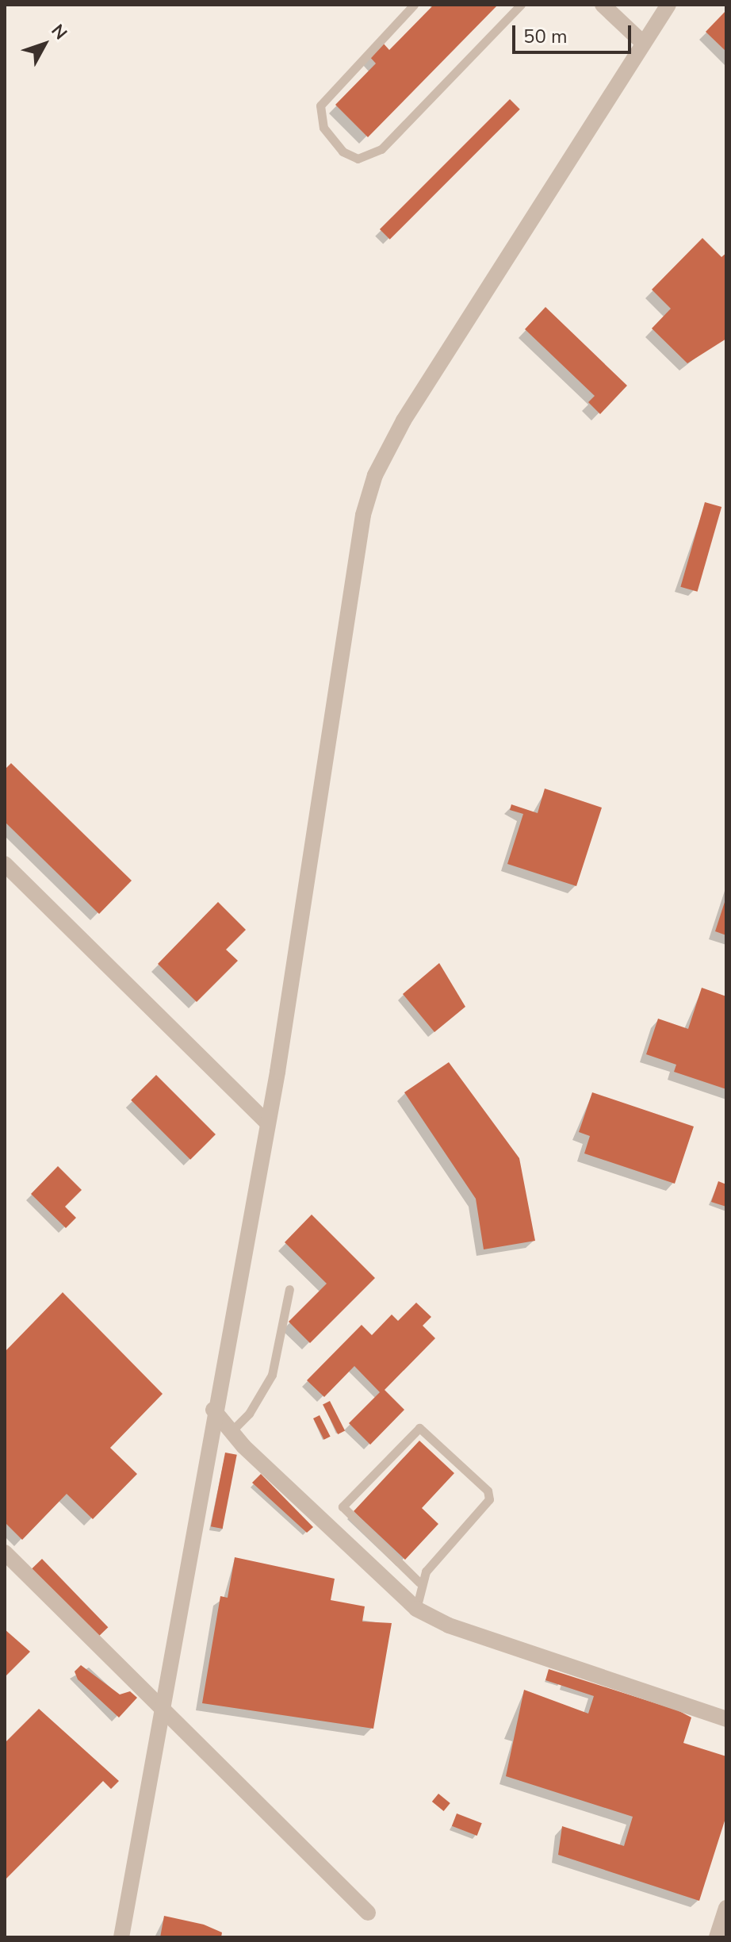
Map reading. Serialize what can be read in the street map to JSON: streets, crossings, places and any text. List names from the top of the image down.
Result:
{
  "scale_bar": "50 m",
  "north": "top right"
}
